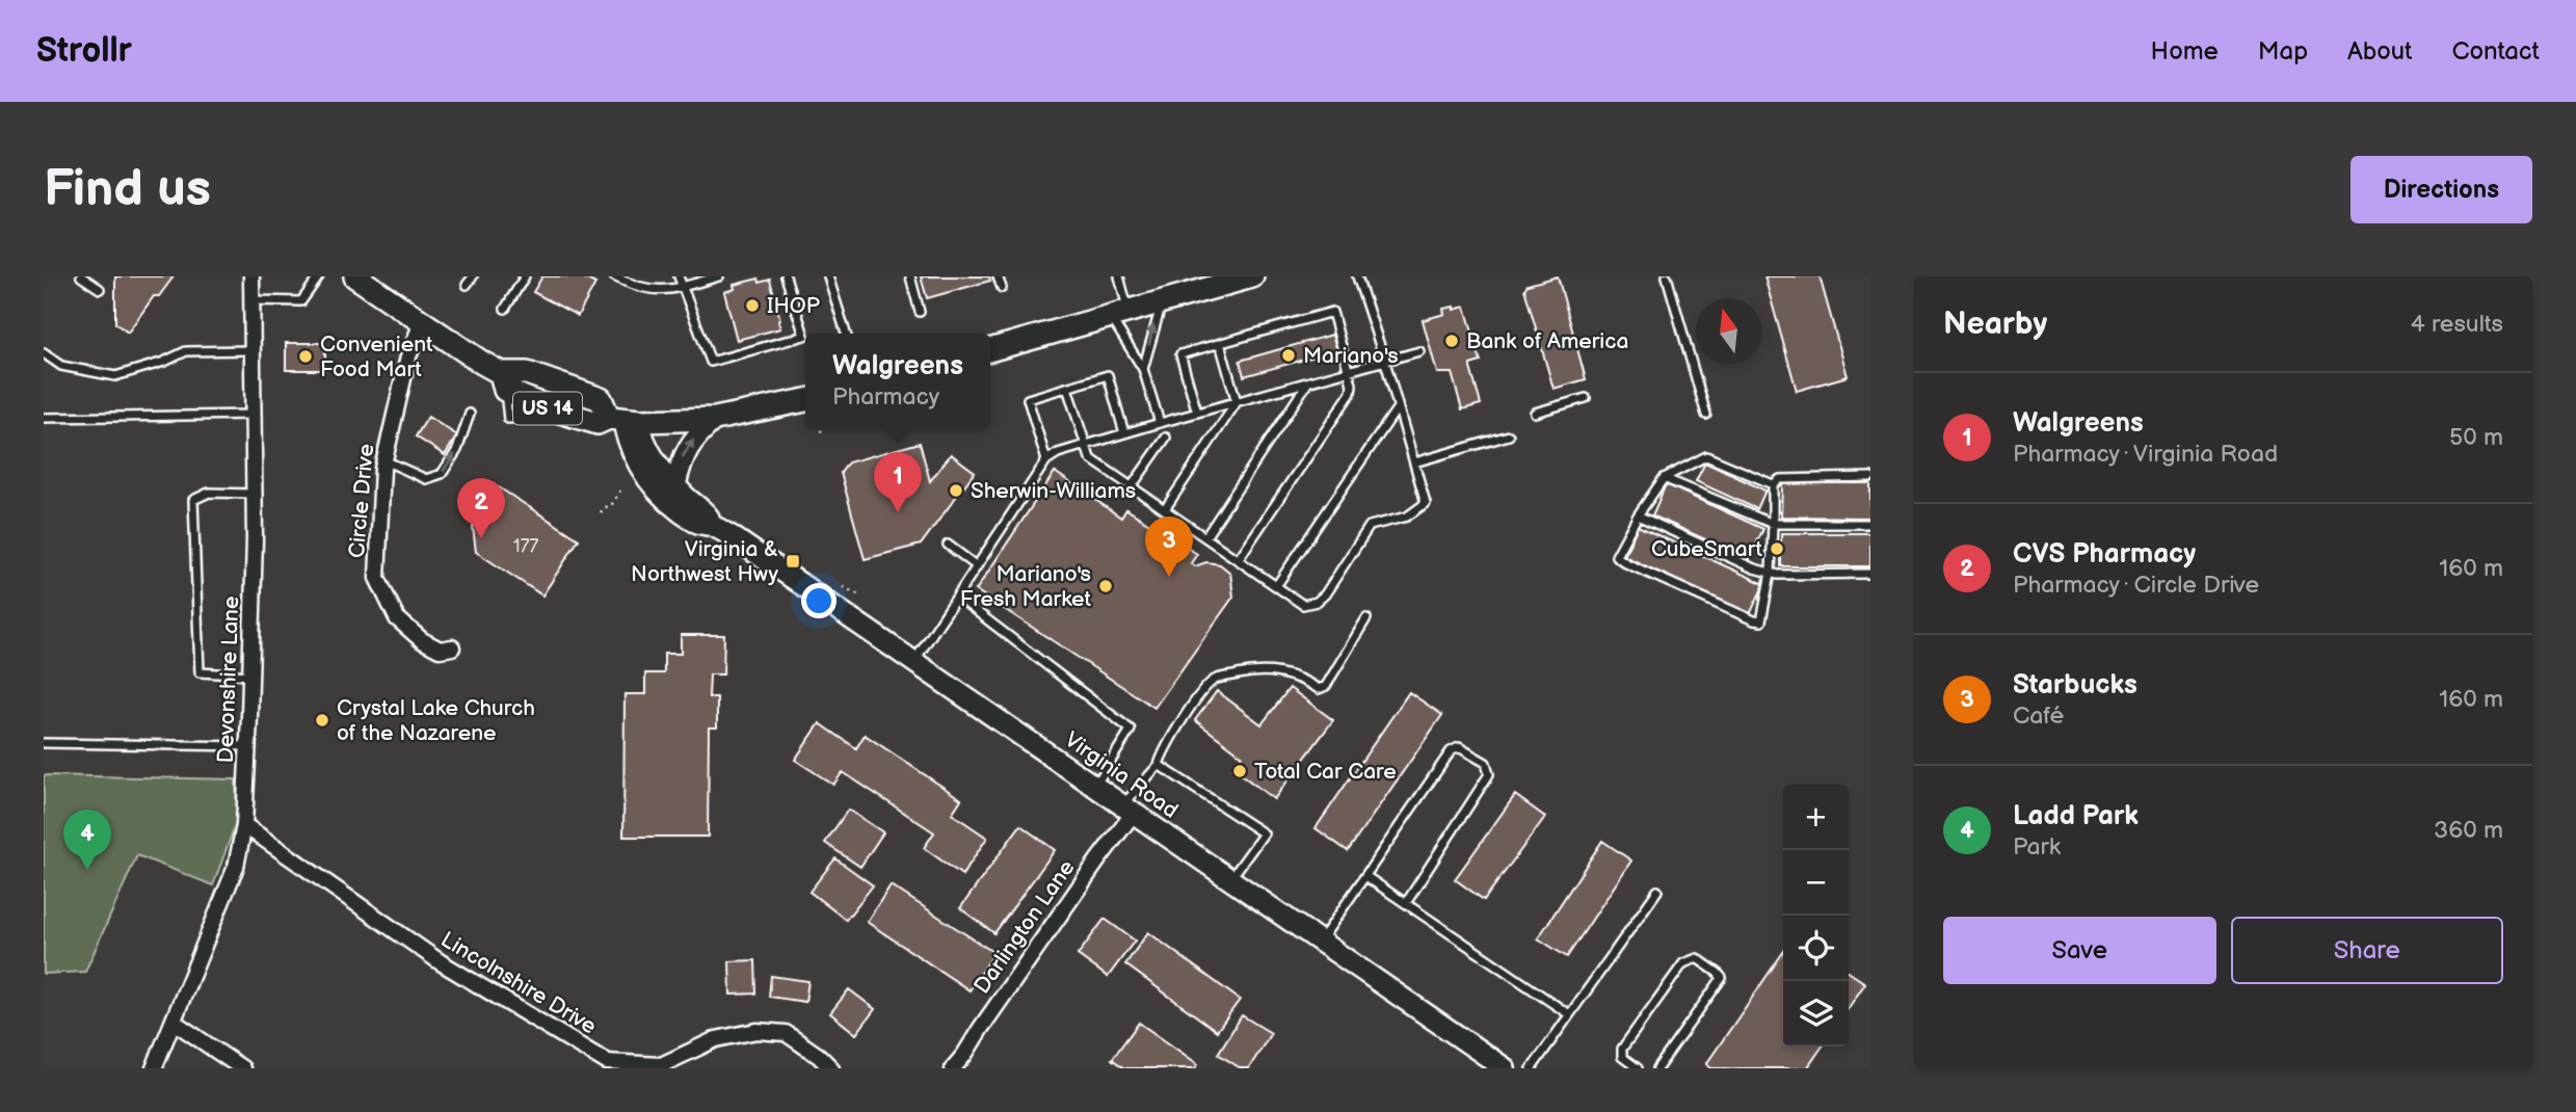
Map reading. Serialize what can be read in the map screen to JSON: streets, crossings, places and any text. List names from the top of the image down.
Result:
{
  "streets": {
    "main road": ["US 14"],
    "street": [
      "Circle Drive",
      "Devonshire Lane",
      "Virginia Road",
      "Darlington Lane",
      "Lincolnshire Drive"
    ]
  },
  "crossings": [
    ["US 14", "Circle Drive"],
    ["US 14", "Virginia Road"],
    ["Devonshire Lane", "Lincolnshire Drive"],
    ["Virginia Road", "Darlington Lane"]
  ],
  "places": {
    "other": [
      "IHOP",
      "Bank of America",
      "Mariano's",
      "Convenient Food Mart",
      "Sherwin-Williams",
      "CubeSmart",
      "Mariano's Fresh Market",
      "Crystal Lake Church of the Nazarene",
      "Total Car Care"
    ],
    "transit": ["Virginia & Northwest Hwy"]
  },
  "house_numbers": ["177"],
  "north": "top",
  "page": {
    "header": "Strollr",
    "nav": [
      "Home",
      "Map",
      "About",
      "Contact"
    ],
    "buttons": [
      "Directions",
      ["Save", "Share"]
    ],
    "title": "Find us",
    "heading": ["Nearby", "4 results"],
    "popup": ["Walgreens", "Pharmacy"],
    "list": [
      {
        "mark": "1",
        "name": "Walgreens",
        "note": "Pharmacy · Virginia Road",
        "value": "50 m"
      },
      {
        "mark": "2",
        "name": "CVS Pharmacy",
        "note": "Pharmacy · Circle Drive",
        "value": "160 m"
      },
      {
        "mark": "3",
        "name": "Starbucks",
        "note": "Café",
        "value": "160 m"
      },
      {
        "mark": "4",
        "name": "Ladd Park",
        "note": "Park",
        "value": "360 m"
      }
    ],
    "pins": [
      "1",
      "2",
      "3",
      "4"
    ],
    "map_buttons": ["+", "−"]
  }
}
